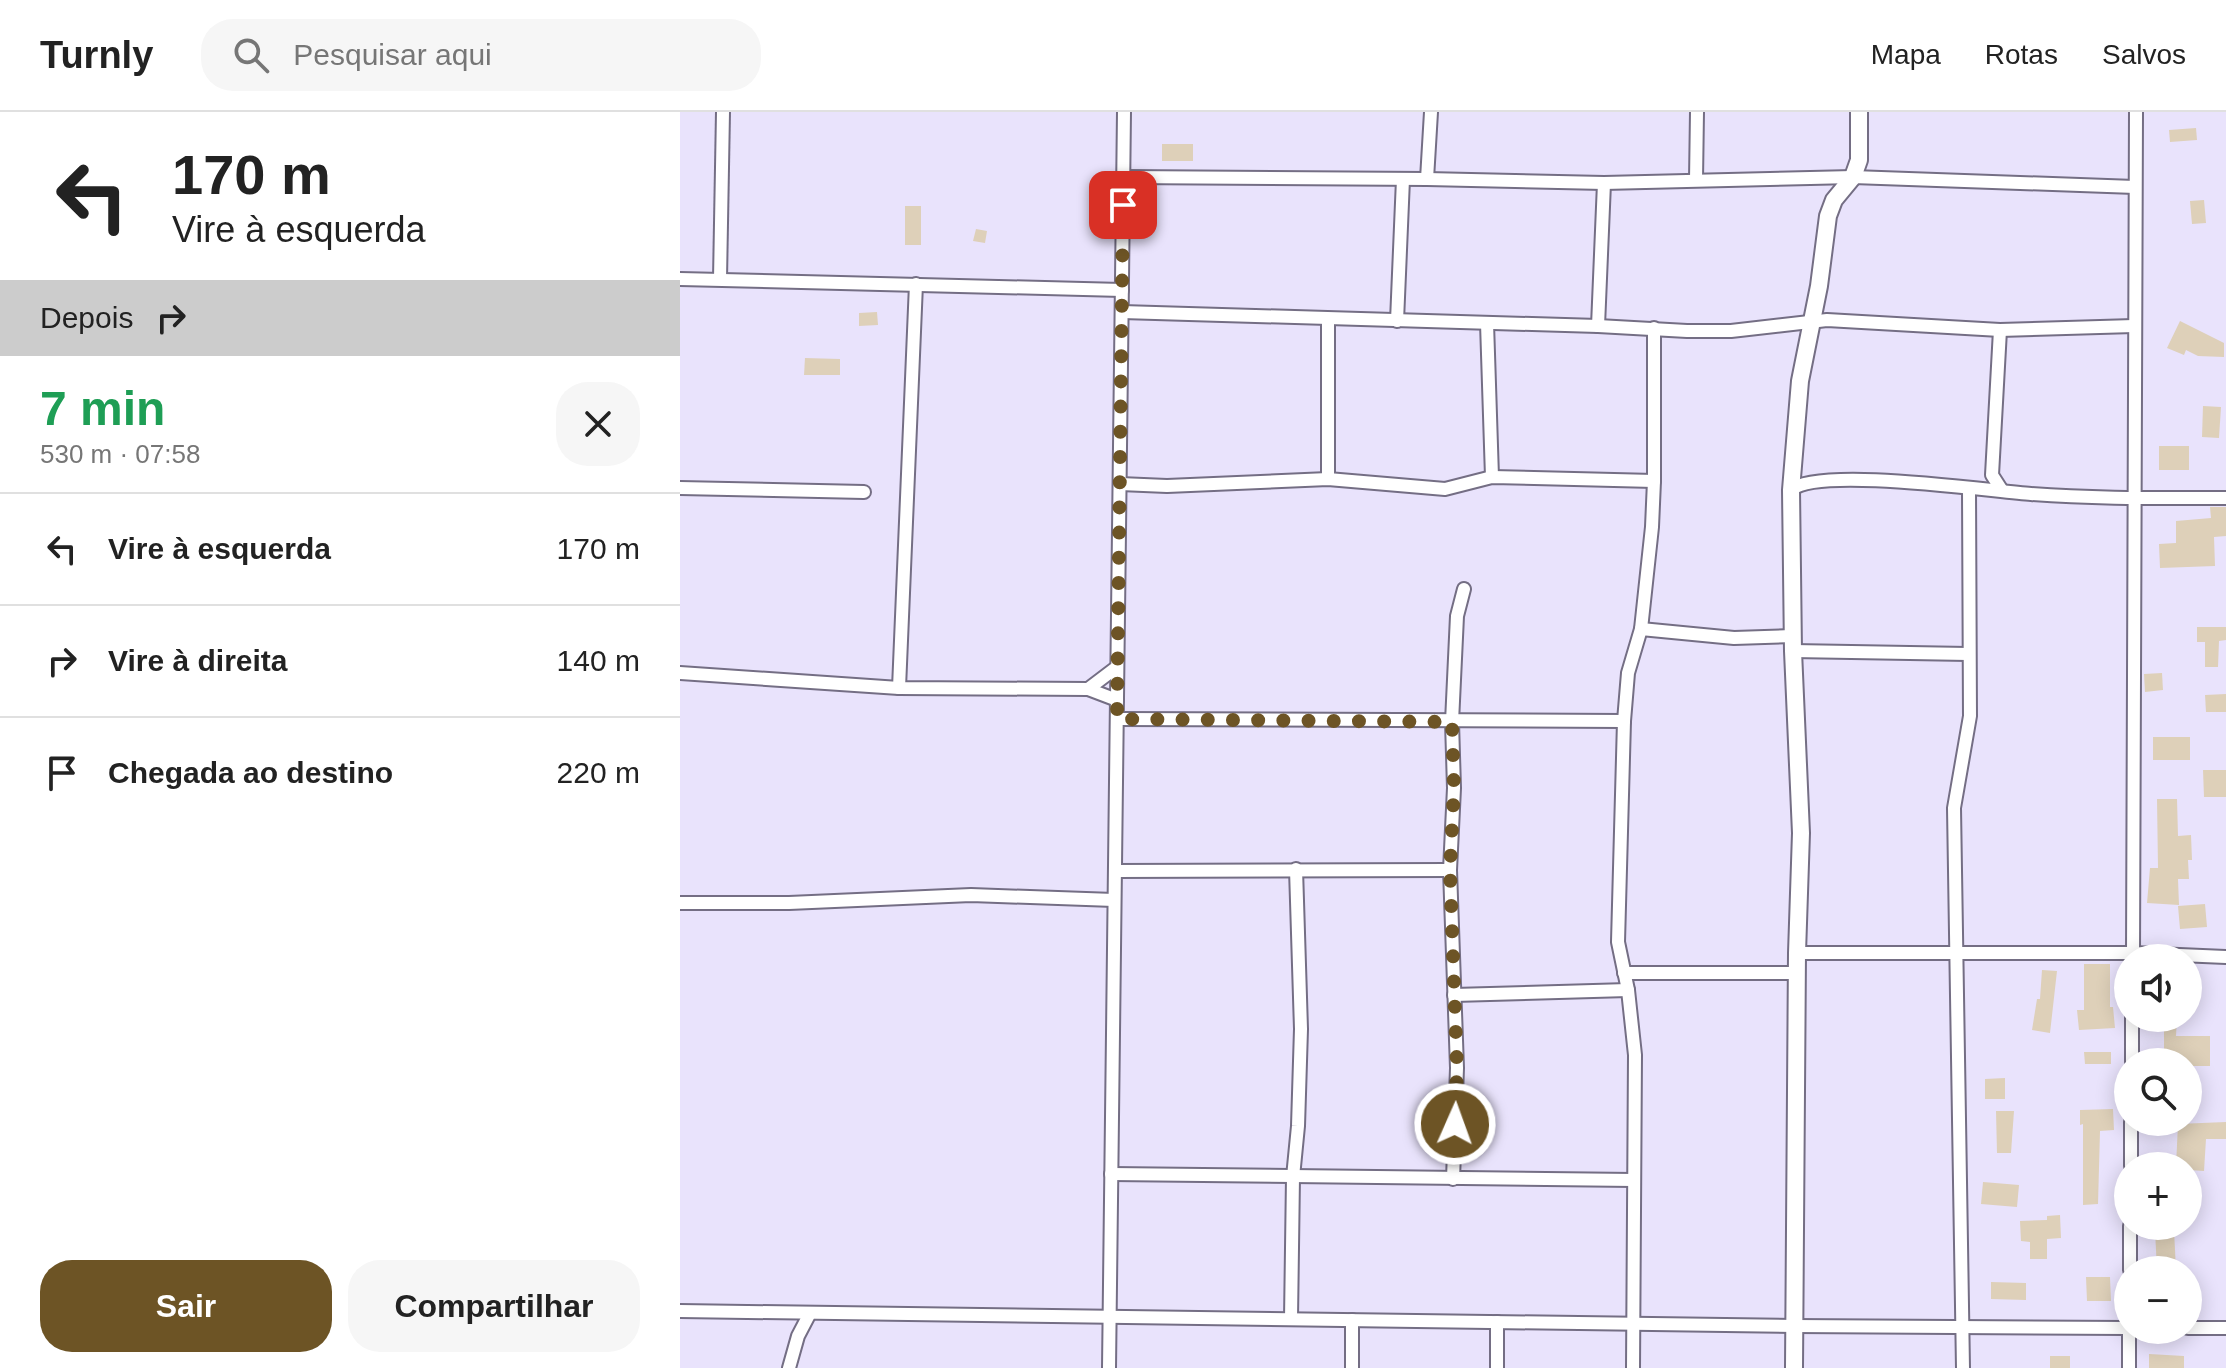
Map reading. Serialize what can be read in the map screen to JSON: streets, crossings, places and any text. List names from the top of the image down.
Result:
{
  "page": {
    "header": "Turnly",
    "search": "Pesquisar aqui",
    "nav": ["Mapa", "Rotas", "Salvos"],
    "turn": ["170 m", "Vire à esquerda"],
    "then": "Depois",
    "heading": ["7 min", "530 m · 07:58"],
    "list": [
      {
        "name": "Vire à esquerda",
        "value": "170 m"
      },
      {
        "name": "Vire à direita",
        "value": "140 m"
      },
      {
        "name": "Chegada ao destino",
        "value": "220 m"
      }
    ],
    "map_buttons": ["+", "−"],
    "buttons": ["Sair", "Compartilhar"]
  }
}
